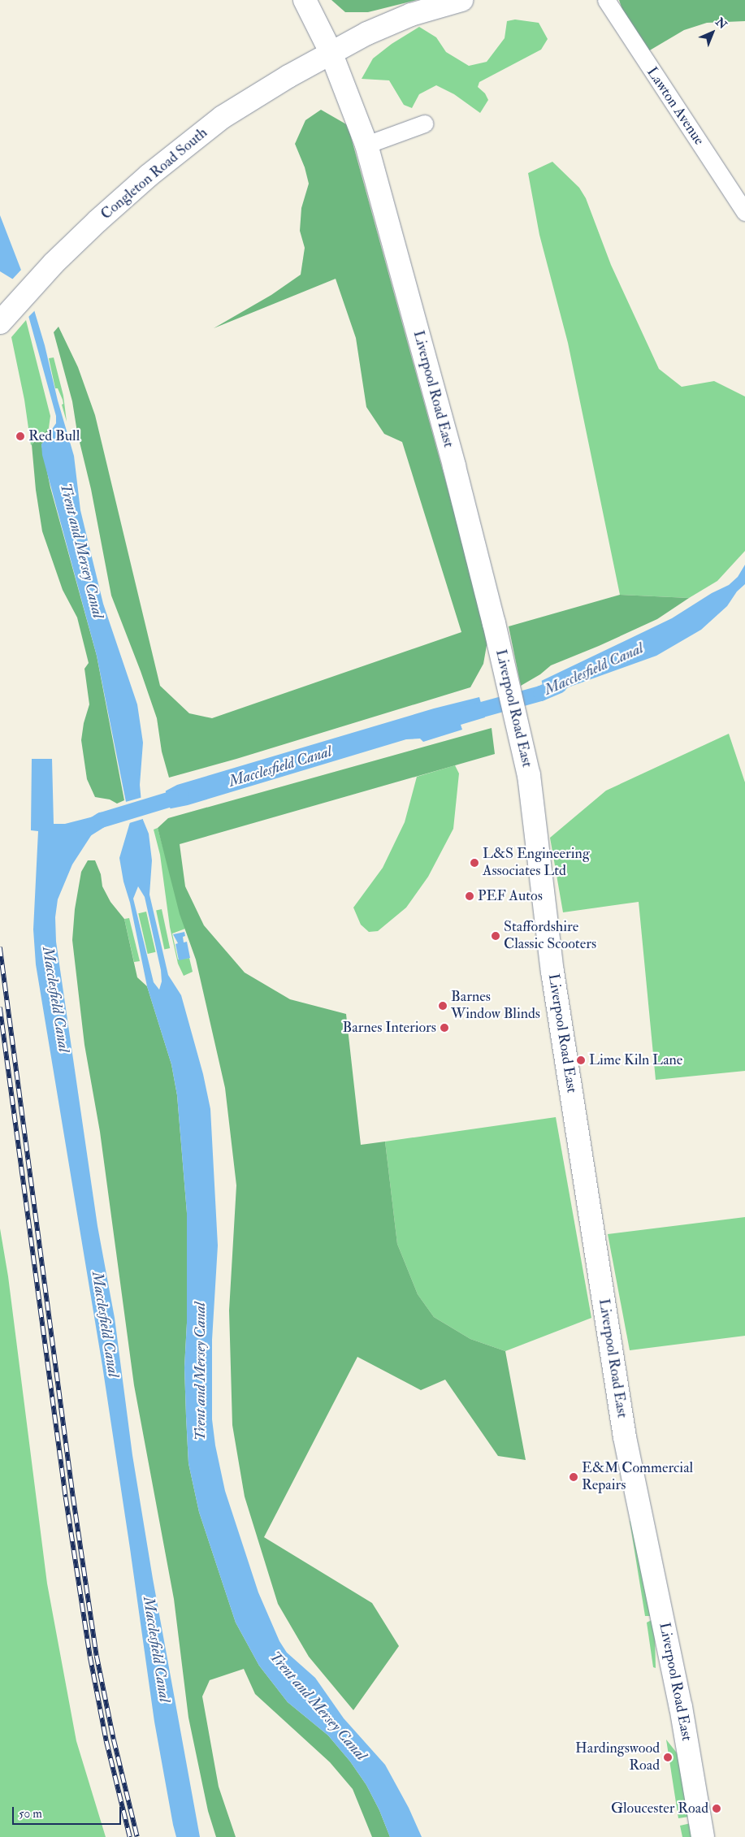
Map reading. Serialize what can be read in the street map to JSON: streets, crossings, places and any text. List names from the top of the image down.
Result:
{
  "streets": {
    "main road": ["Congleton Road South", "Liverpool Road East"],
    "street": ["Lawton Avenue"]
  },
  "crossings": [
    ["Congleton Road South", "Liverpool Road East"]
  ],
  "water": ["Trent and Mersey Canal", "Macclesfield Canal"],
  "places": [
    "Red Bull",
    "L&S Engineering Associates Ltd",
    "PEF Autos",
    "Staffordshire Classic Scooters",
    "Barnes Window Blinds",
    "Barnes Interiors",
    "Lime Kiln Lane",
    "E&M Commercial Repairs",
    "Hardingswood Road",
    "Gloucester Road"
  ],
  "scale_bar": "50 m",
  "north": "top right"
}
